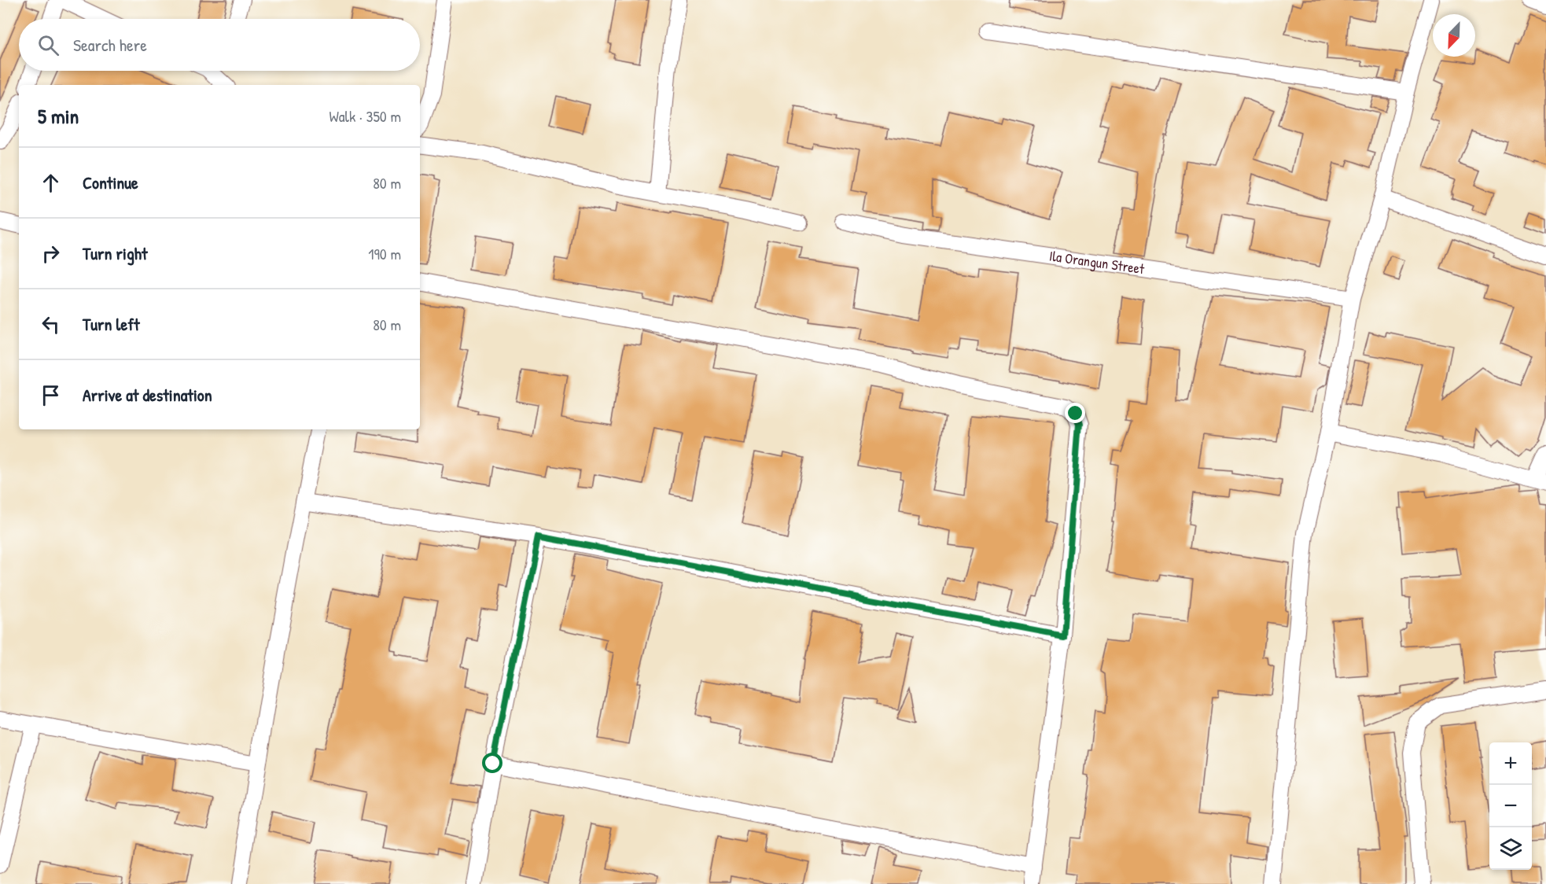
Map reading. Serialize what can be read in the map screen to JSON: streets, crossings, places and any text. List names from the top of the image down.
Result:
{
  "streets": {
    "street": ["Ila Orangun Street"]
  },
  "north": "bottom left",
  "page": {
    "search": "Search here",
    "heading": ["5 min", "Walk · 350 m"],
    "list": [
      ["Continue", "80 m"],
      ["Turn right", "190 m"],
      ["Turn left", "80 m"],
      "Arrive at destination"
    ],
    "map_buttons": ["+", "−"]
  }
}
